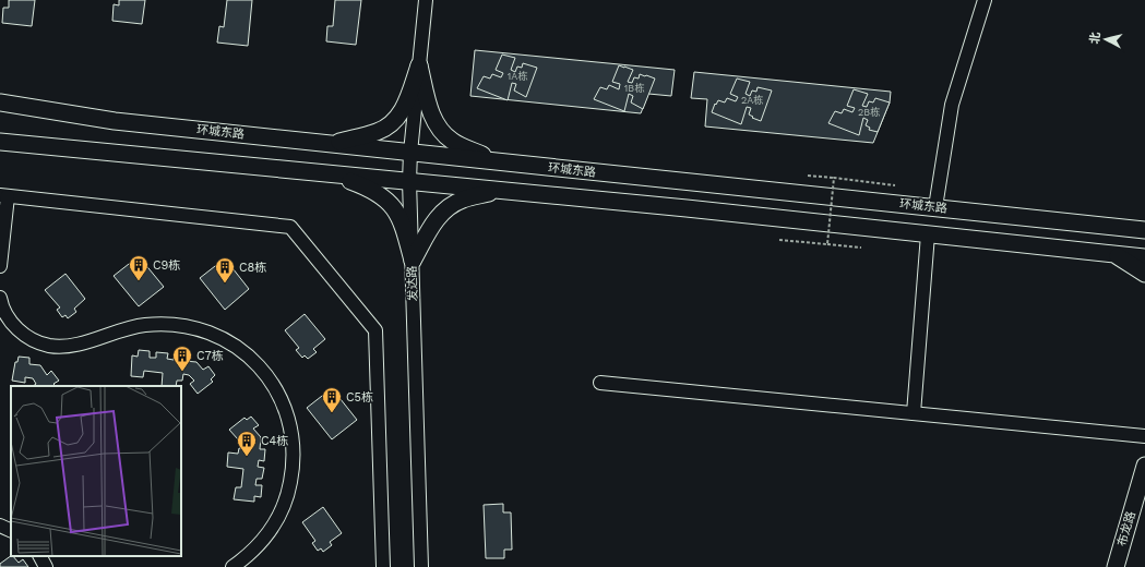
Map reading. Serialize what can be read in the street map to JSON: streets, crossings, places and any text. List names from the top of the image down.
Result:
{
  "streets": {
    "main road": ["环城东路", "布龙路"],
    "street": ["发达路"]
  },
  "crossings": [
    ["环城东路", "发达路"]
  ],
  "places": {
    "building": [
      "C9栋",
      "C8栋",
      "C7栋",
      "C5栋",
      "C4栋"
    ]
  },
  "house_numbers": [
    "1A栋",
    "1B栋",
    "2A栋",
    "2B栋"
  ],
  "north": "left"
}
